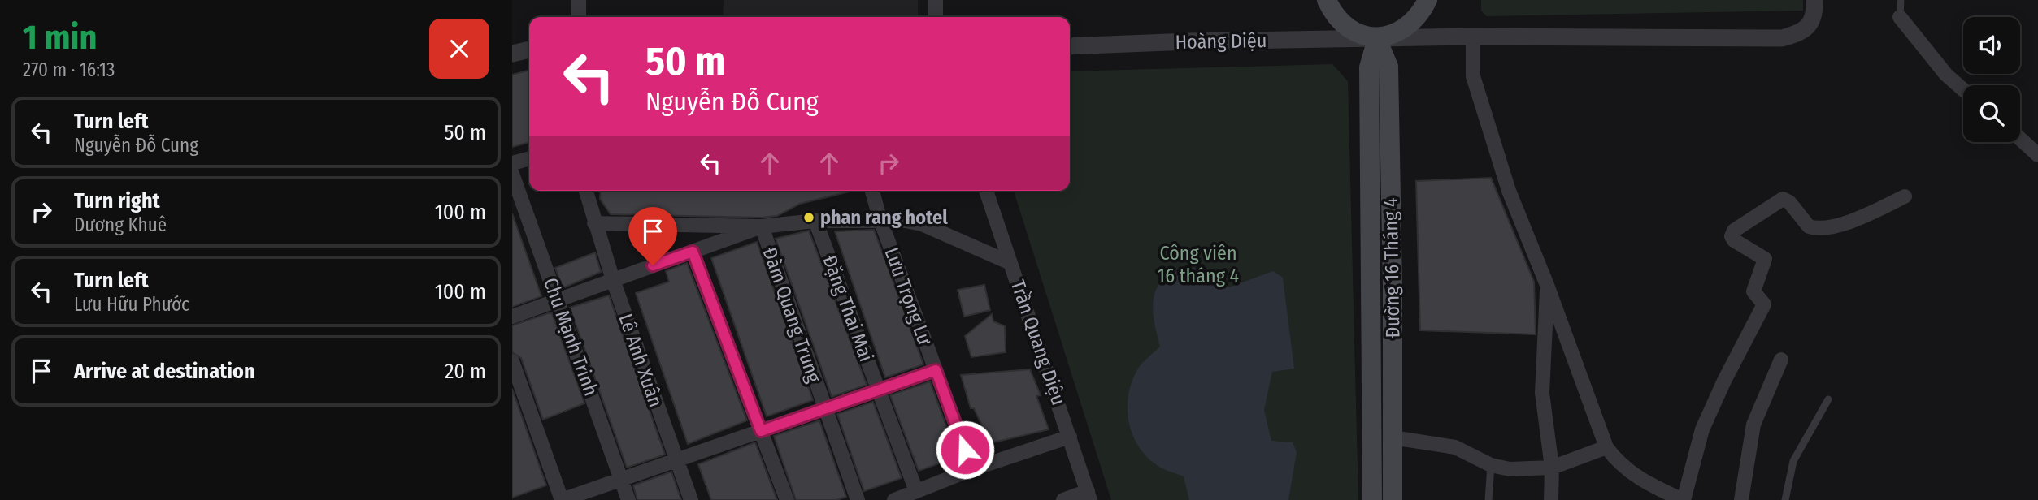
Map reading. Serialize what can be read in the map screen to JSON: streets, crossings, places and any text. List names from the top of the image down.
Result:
{
  "streets": {
    "main road": ["Đường 16 Tháng 4"],
    "street": [
      "Hoàng Diệu",
      "Lưu Trọng Lư",
      "Đặng Thai Mai",
      "Đàm Quang Trung",
      "Chu Mạnh Trinh",
      "Trần Quang Diệu",
      "Lê Anh Xuân"
    ]
  },
  "crossings": [
    ["Hoàng Diệu", "Đường 16 Tháng 4"]
  ],
  "parks": ["Công viên 16 tháng 4"],
  "places": ["phan rang hotel"],
  "page": {
    "heading": ["1 min", "270 m · 16:13"],
    "turn": ["50 m", "Nguyễn Đỗ Cung"],
    "list": [
      {
        "name": "Turn left",
        "note": "Nguyễn Đỗ Cung",
        "value": "50 m"
      },
      {
        "name": "Turn right",
        "note": "Dương Khuê",
        "value": "100 m"
      },
      {
        "name": "Turn left",
        "note": "Lưu Hữu Phước",
        "value": "100 m"
      },
      {
        "name": "Arrive at destination",
        "value": "20 m"
      }
    ]
  }
}
